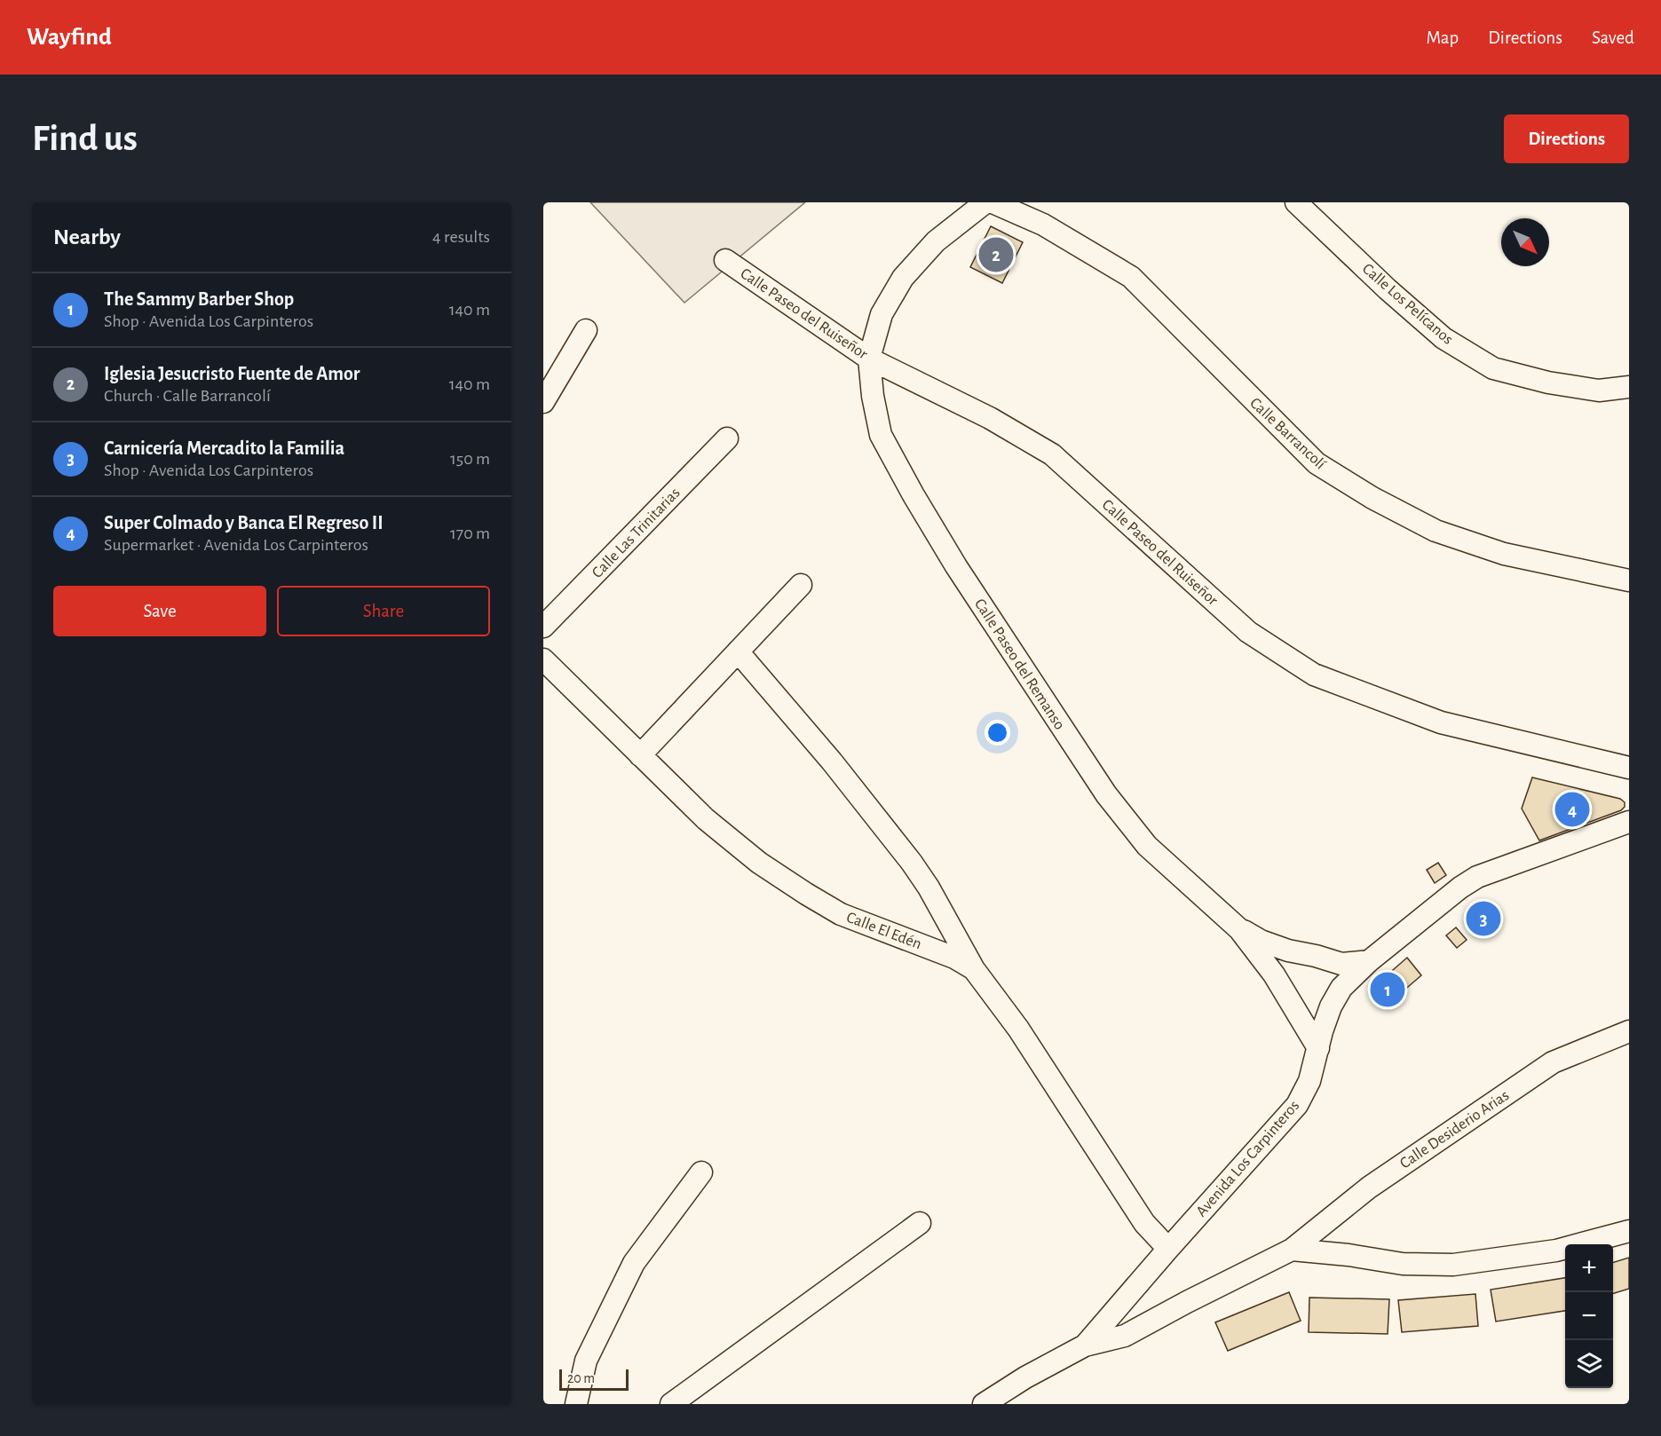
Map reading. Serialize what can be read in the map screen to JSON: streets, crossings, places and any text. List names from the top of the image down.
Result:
{
  "streets": {
    "street": [
      "Calle Los Pelícanos",
      "Calle Paseo del Ruiseñor",
      "Calle Barrancolí",
      "Calle Las Trinitarias",
      "Calle Paseo del Remanso",
      "Calle El Edén",
      "Calle Desiderio Arias",
      "Avenida Los Carpinteros"
    ]
  },
  "crossings": [
    ["Calle Paseo del Ruiseñor", "Calle Paseo del Remanso"],
    ["Calle El Edén", "Avenida Los Carpinteros"],
    ["Calle Desiderio Arias", "Avenida Los Carpinteros"]
  ],
  "scale_bar": "20 m",
  "north": "bottom right",
  "page": {
    "header": "Wayfind",
    "nav": ["Map", "Directions", "Saved"],
    "buttons": [
      "Directions",
      ["Save", "Share"]
    ],
    "title": "Find us",
    "heading": ["Nearby", "4 results"],
    "pins": [
      "2",
      "4",
      "3",
      "1"
    ],
    "list": [
      {
        "mark": "1",
        "name": "The Sammy Barber Shop",
        "note": "Shop · Avenida Los Carpinteros",
        "value": "140 m"
      },
      {
        "mark": "2",
        "name": "Iglesia Jesucristo Fuente de Amor",
        "note": "Church · Calle Barrancolí",
        "value": "140 m"
      },
      {
        "mark": "3",
        "name": "Carnicería Mercadito la Familia",
        "note": "Shop · Avenida Los Carpinteros",
        "value": "150 m"
      },
      {
        "mark": "4",
        "name": "Super Colmado y Banca El Regreso II",
        "note": "Supermarket · Avenida Los Carpinteros",
        "value": "170 m"
      }
    ],
    "map_buttons": ["+", "−"],
    "scale": "20 m"
  }
}
